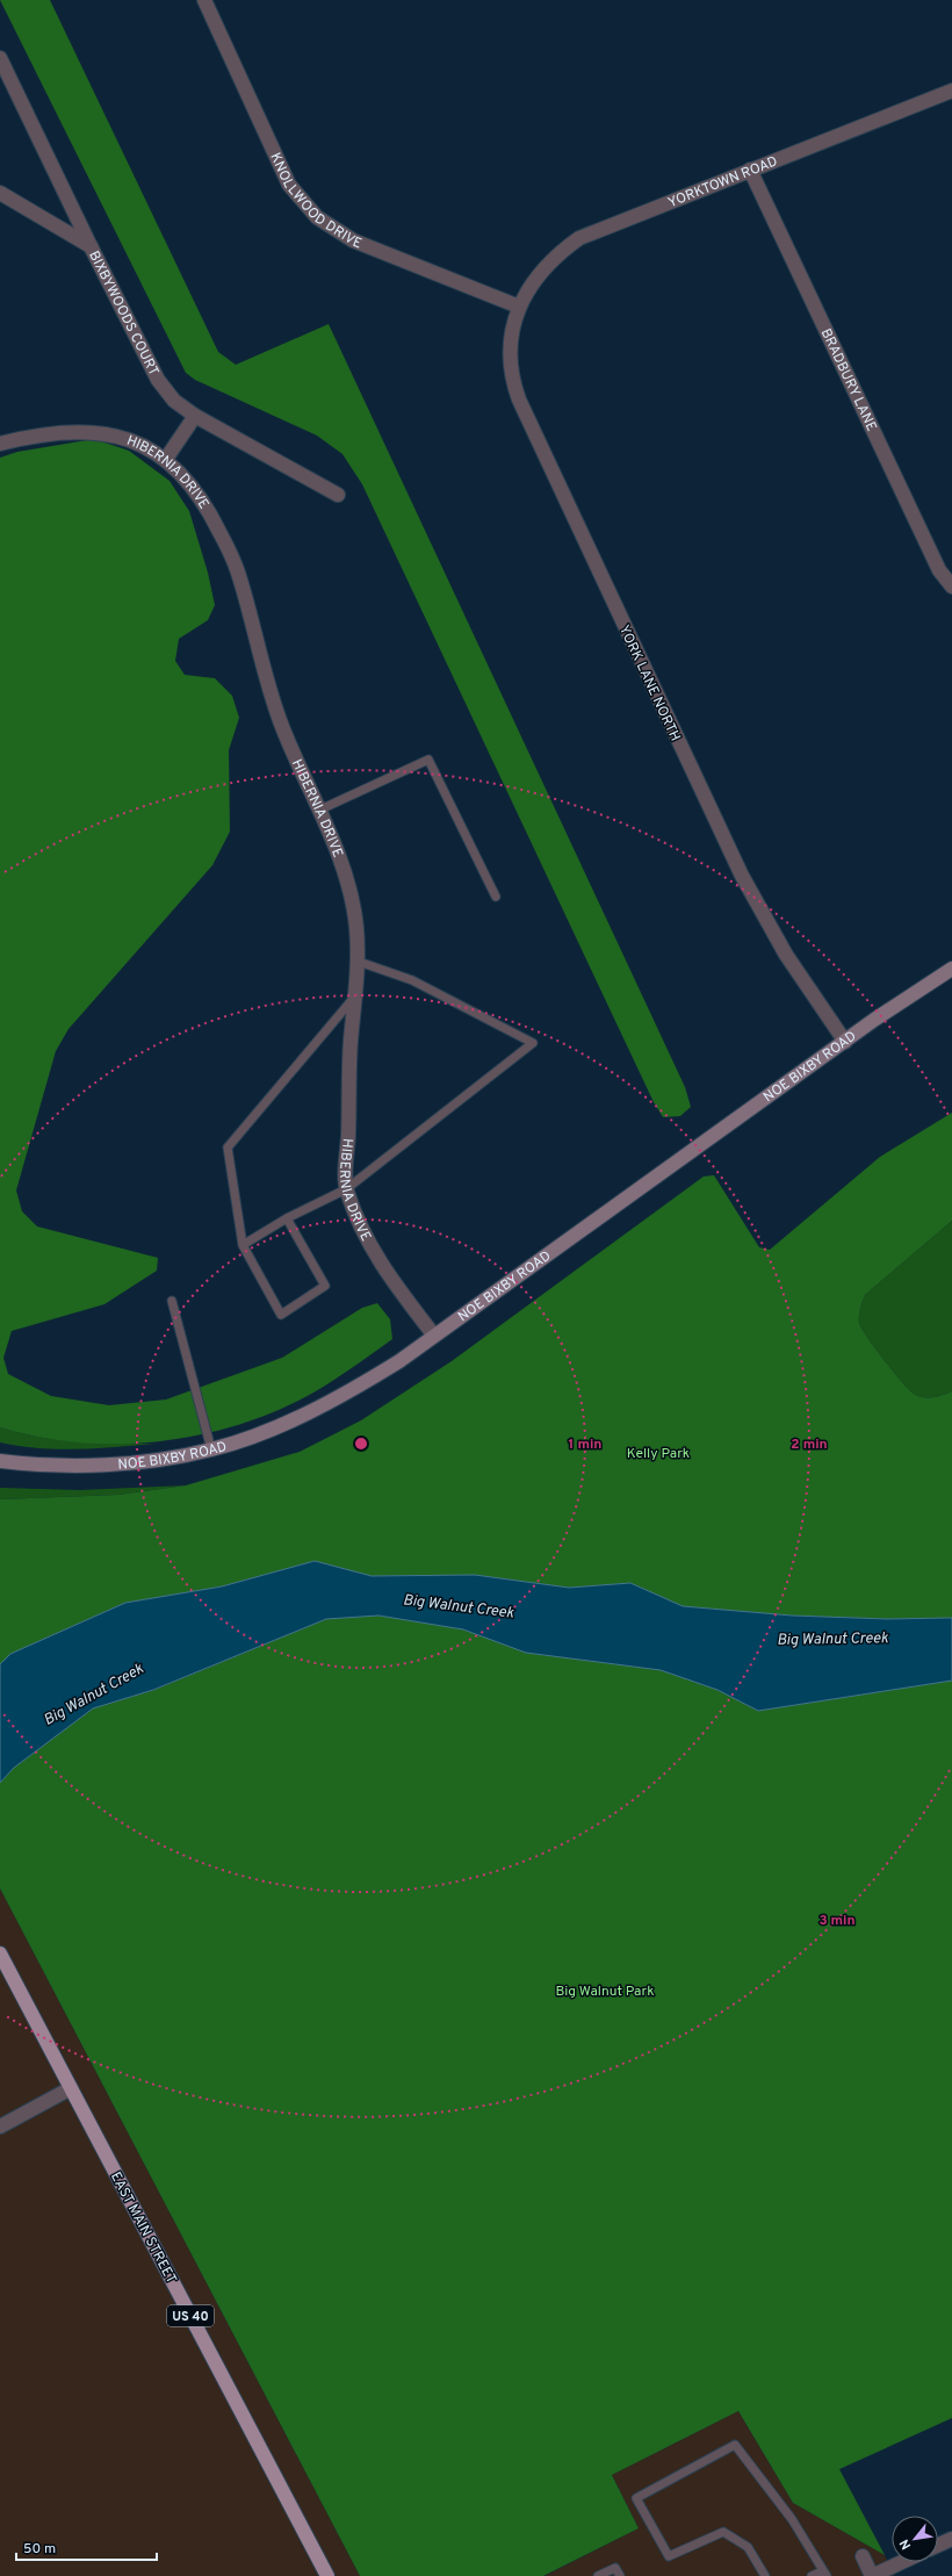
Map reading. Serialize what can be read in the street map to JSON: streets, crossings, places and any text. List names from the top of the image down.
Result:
{
  "streets": {
    "main road": ["EAST MAIN STREET", "US 40"],
    "street": [
      "YORKTOWN ROAD",
      "KNOLLWOOD DRIVE",
      "BIXBYWOODS COURT",
      "BRADBURY LANE",
      "HIBERNIA DRIVE",
      "YORK LANE NORTH",
      "NOE BIXBY ROAD"
    ]
  },
  "crossings": [
    ["YORKTOWN ROAD", "KNOLLWOOD DRIVE"],
    ["YORKTOWN ROAD", "BRADBURY LANE"],
    ["YORKTOWN ROAD", "YORK LANE NORTH"],
    ["KNOLLWOOD DRIVE", "YORK LANE NORTH"],
    ["HIBERNIA DRIVE", "NOE BIXBY ROAD"],
    ["YORK LANE NORTH", "NOE BIXBY ROAD"]
  ],
  "water": ["Big Walnut Creek"],
  "parks": ["Kelly Park", "Big Walnut Park"],
  "scale_bar": "50 m",
  "north": "bottom left",
  "rings": ["1 min", "2 min", "3 min"]
}
